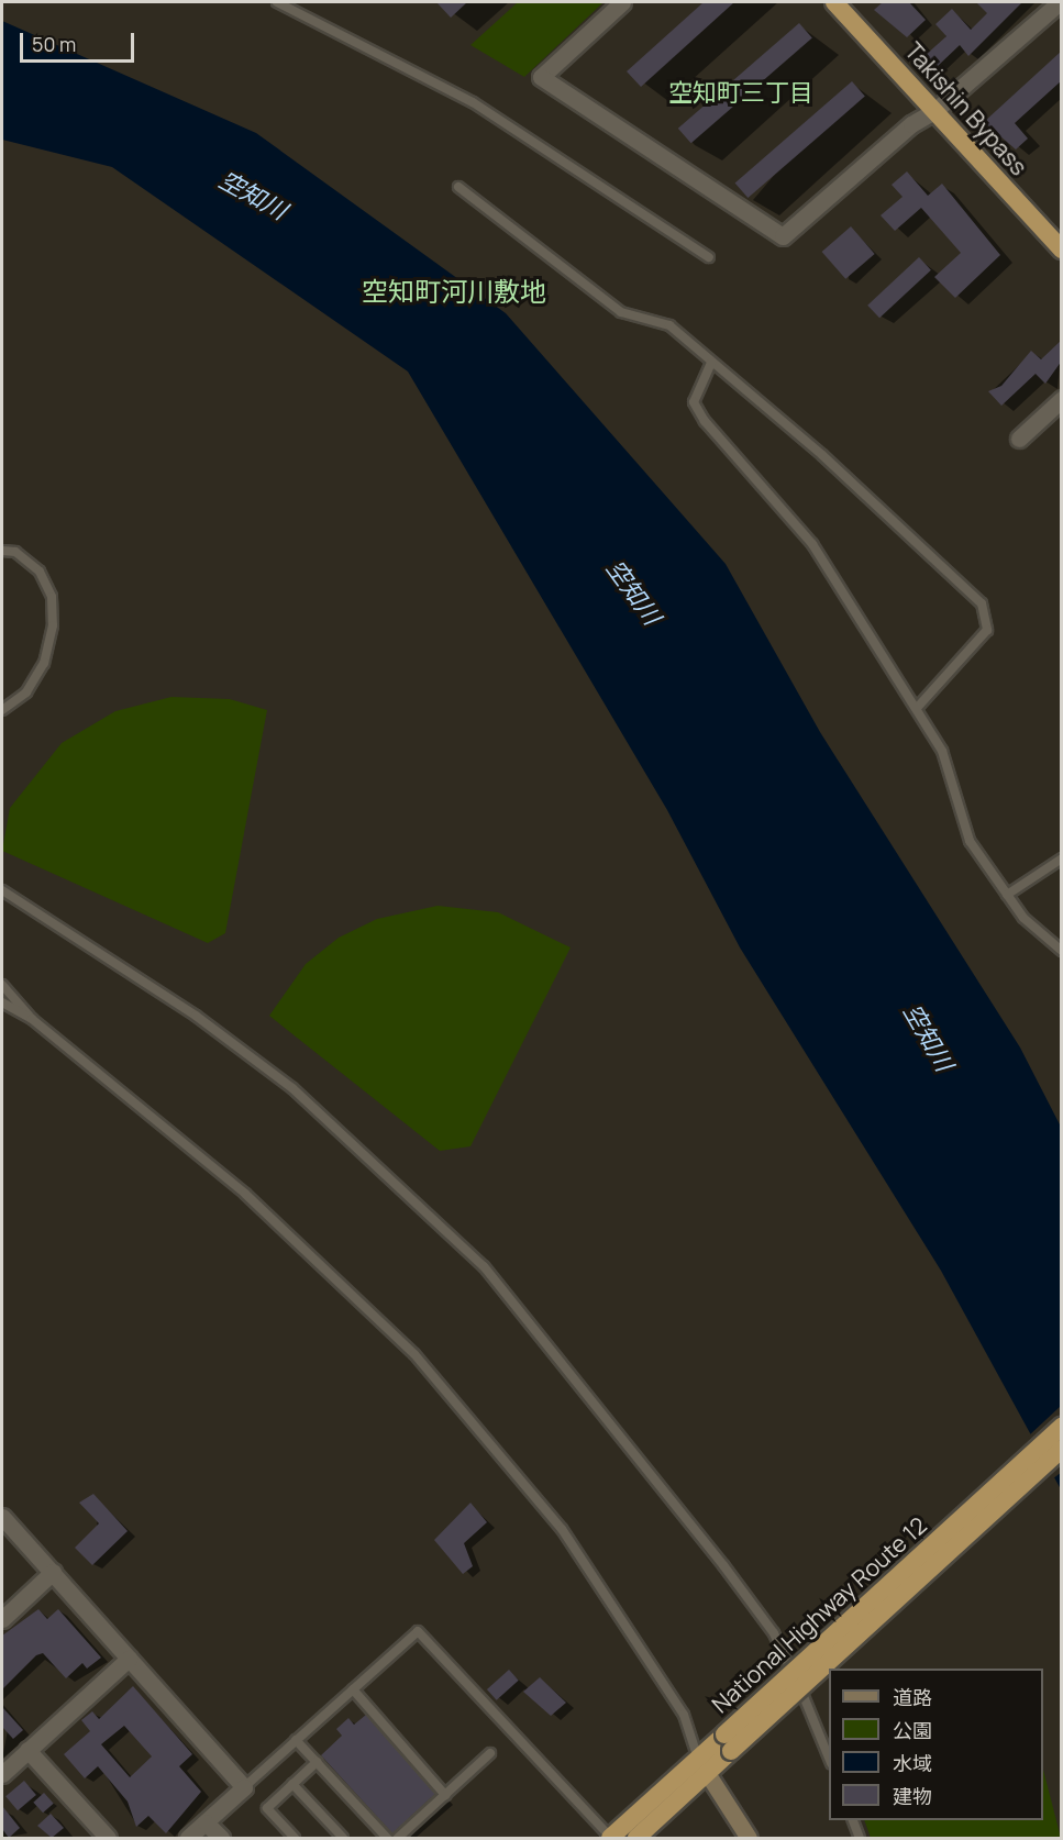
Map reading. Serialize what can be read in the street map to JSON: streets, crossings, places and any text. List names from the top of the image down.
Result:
{
  "streets": {
    "highway": ["Takishin Bypass", "National Highway Route 12"]
  },
  "districts": ["空知町三丁目", "空知町河川敷地"],
  "water": ["空知川"],
  "legend": [
    "道路",
    "公園",
    "水域",
    "建物"
  ],
  "scale_bar": "50 m"
}
